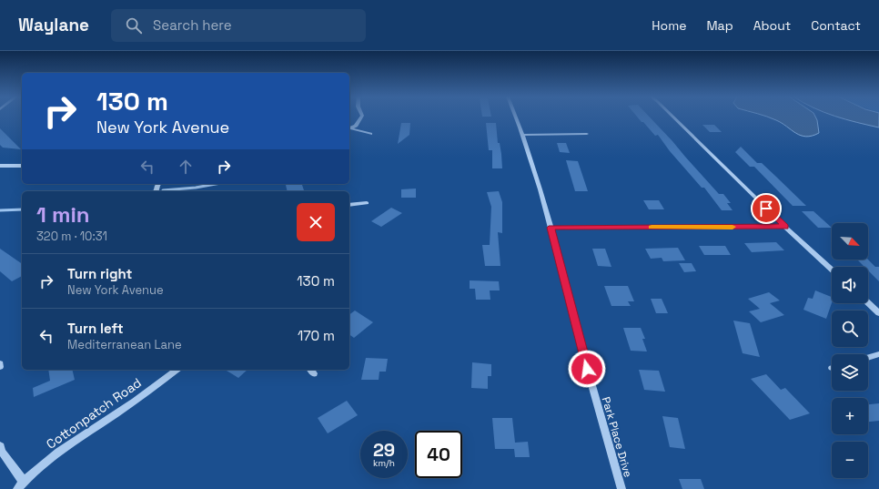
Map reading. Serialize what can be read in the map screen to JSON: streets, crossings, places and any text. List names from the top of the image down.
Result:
{
  "streets": {
    "street": ["Cottonpatch Road", "Park Place Drive"]
  },
  "north": "bottom right",
  "page": {
    "header": "Waylane",
    "search": "Search here",
    "nav": [
      "Home",
      "Map",
      "About",
      "Contact"
    ],
    "turn": ["130 m", "New York Avenue"],
    "heading": ["1 min", "320 m · 10:31"],
    "map_buttons": ["+", "−"],
    "list": [
      {
        "name": "Turn right",
        "note": "New York Avenue",
        "value": "130 m"
      },
      {
        "name": "Turn left",
        "note": "Mediterranean Lane",
        "value": "170 m"
      }
    ],
    "speed": "29 km/h",
    "limit": "40"
  }
}
